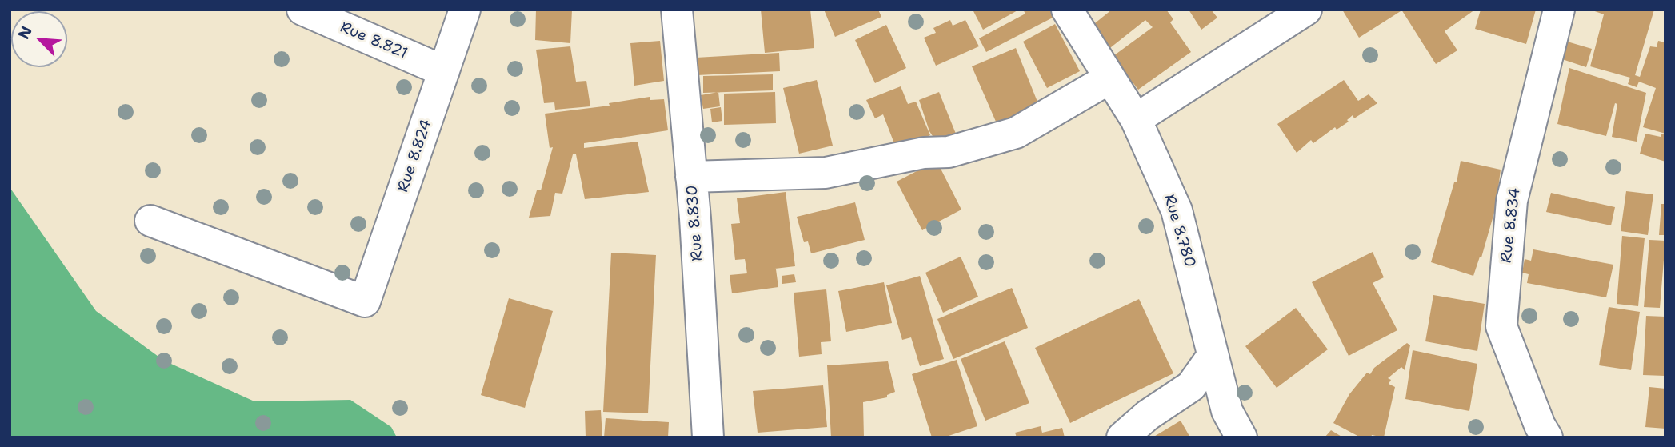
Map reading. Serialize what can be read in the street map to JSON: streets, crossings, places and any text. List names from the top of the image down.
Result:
{
  "streets": {
    "street": [
      "Rue 8.821",
      "Rue 8.824",
      "Rue 8.830",
      "Rue 8.834",
      "Rue 8.780"
    ]
  },
  "crossings": [
    ["Rue 8.821", "Rue 8.824"]
  ],
  "north": "top left"
}
